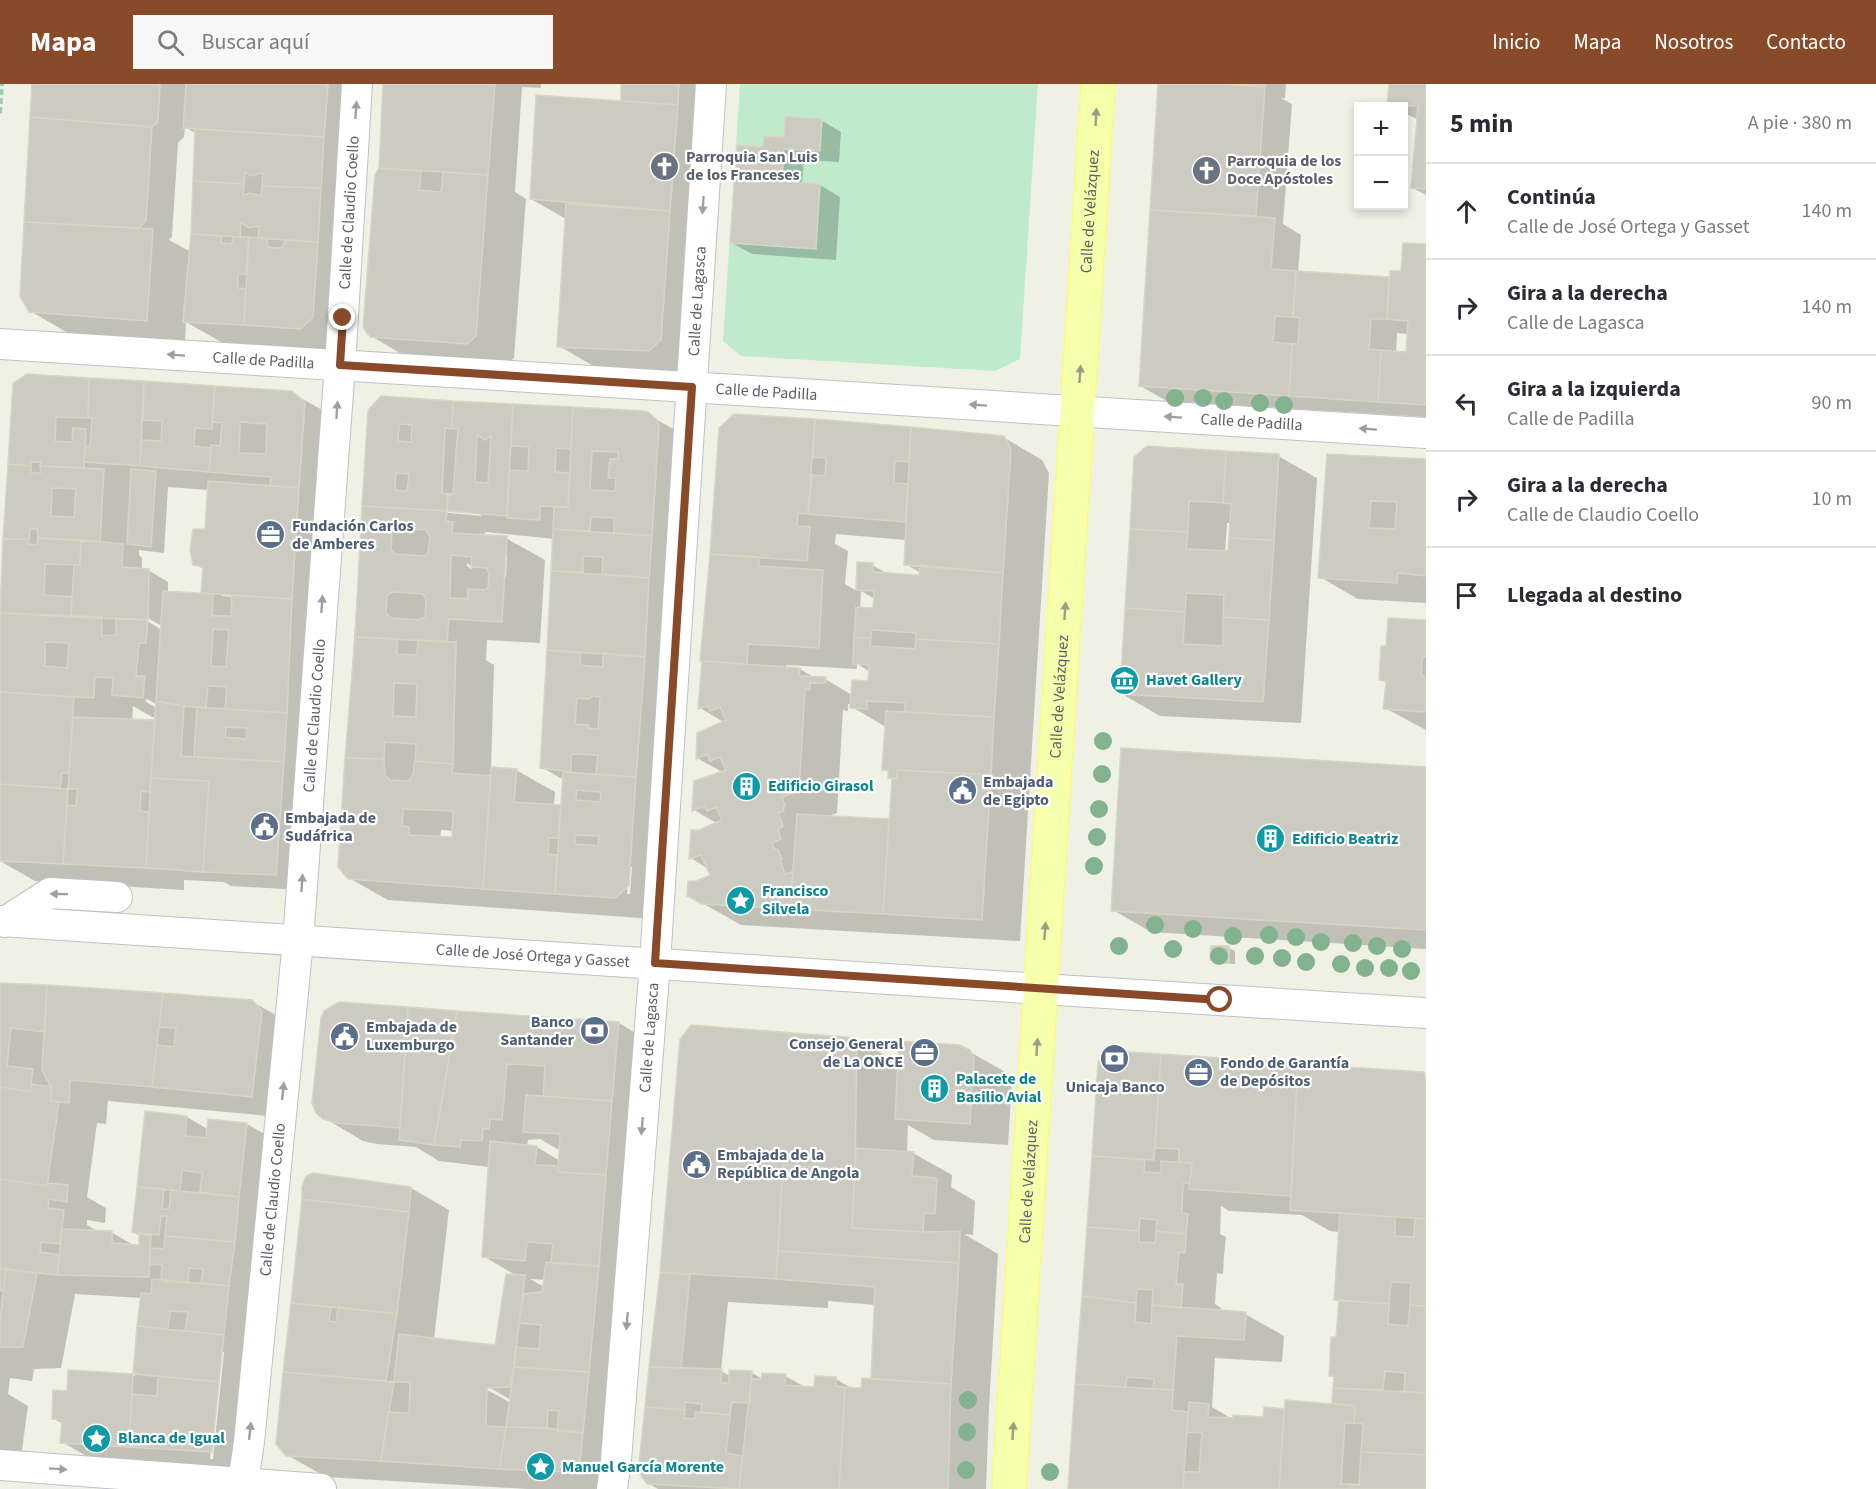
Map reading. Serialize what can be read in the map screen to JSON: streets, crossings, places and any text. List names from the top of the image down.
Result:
{
  "streets": {
    "main road": ["Calle de Velázquez"],
    "street": [
      "Calle de Claudio Coello",
      "Calle de Lagasca",
      "Calle de Padilla",
      "Calle de José Ortega y Gasset"
    ]
  },
  "crossings": [
    ["Calle de Velázquez", "Calle de Padilla"],
    ["Calle de Velázquez", "Calle de José Ortega y Gasset"],
    ["Calle de Claudio Coello", "Calle de Padilla"],
    ["Calle de Claudio Coello", "Calle de José Ortega y Gasset"],
    ["Calle de Lagasca", "Calle de Padilla"],
    ["Calle de Lagasca", "Calle de José Ortega y Gasset"]
  ],
  "one_way": [
    "Calle de Velázquez",
    "Calle de Claudio Coello",
    "Calle de Lagasca",
    "Calle de Padilla"
  ],
  "places": {
    "church": ["Parroquia San Luis de los Franceses", "Parroquia de los Doce Apóstoles"],
    "office": ["Fundación Carlos de Amberes", "Consejo General de La ONCE", "Fondo de Garantía de Depósitos"],
    "museum": ["Havet Gallery"],
    "building": ["Edificio Girasol", "Edificio Beatriz", "Palacete de Basilio Avial"],
    "public building": [
      "Embajada de Egipto",
      "Embajada de Sudáfrica",
      "Embajada de Luxemburgo",
      "Embajada de la República de Angola"
    ],
    "place": ["Francisco Silvela", "Blanca de Igual", "Manuel García Morente"],
    "bank": ["Banco Santander", "Unicaja Banco"]
  },
  "page": {
    "header": "Mapa",
    "search": "Buscar aquí",
    "nav": [
      "Inicio",
      "Mapa",
      "Nosotros",
      "Contacto"
    ],
    "heading": ["5 min", "A pie · 380 m"],
    "map_buttons": ["+", "−"],
    "list": [
      ["Continúa", "Calle de José Ortega y Gasset", "140 m"],
      ["Gira a la derecha", "Calle de Lagasca", "140 m"],
      ["Gira a la izquierda", "Calle de Padilla", "90 m"],
      ["Gira a la derecha", "Calle de Claudio Coello", "10 m"],
      "Llegada al destino"
    ]
  }
}
